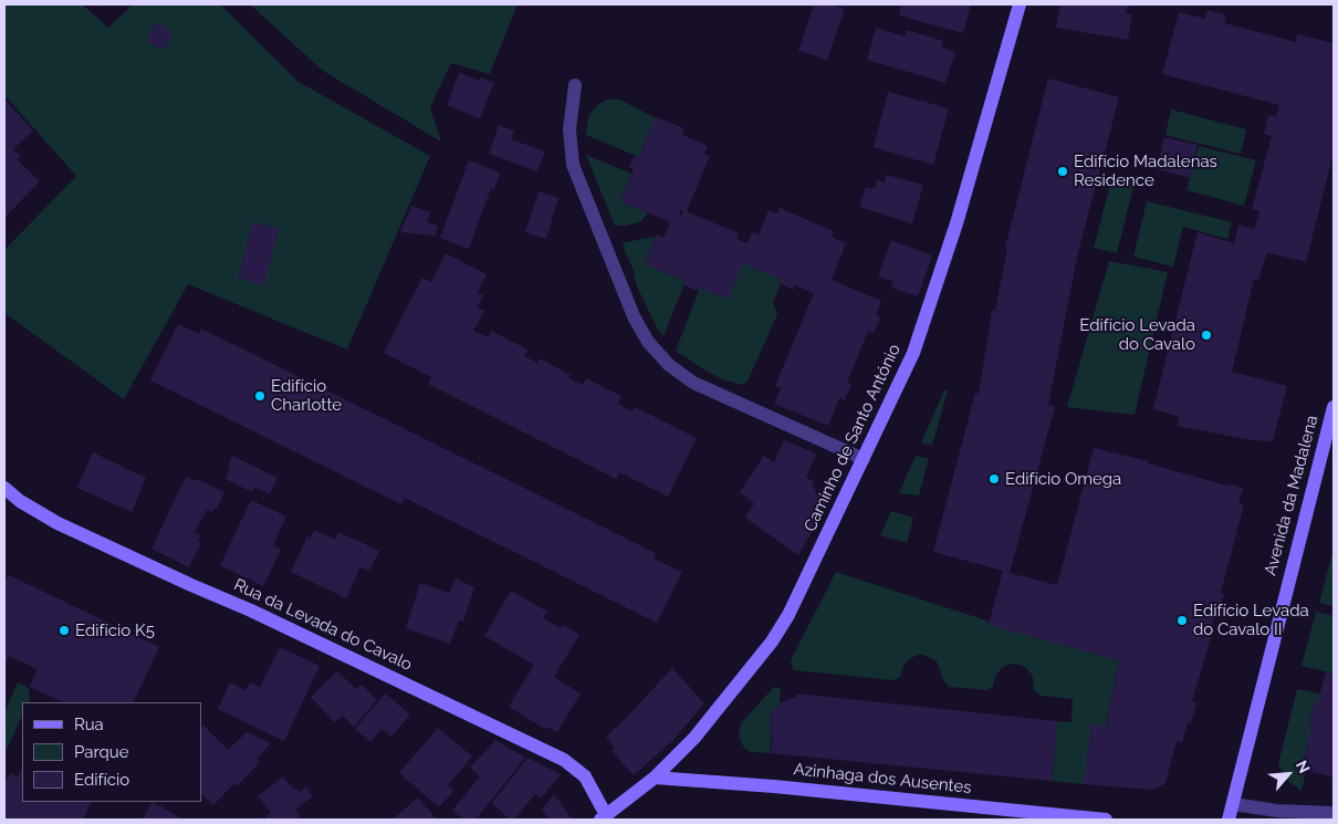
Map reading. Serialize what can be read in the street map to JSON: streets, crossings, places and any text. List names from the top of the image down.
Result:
{
  "streets": {
    "street": [
      "Caminho de Santo António",
      "Avenida da Madalena",
      "Rua da Levada do Cavalo",
      "Azinhaga dos Ausentes"
    ]
  },
  "crossings": [
    ["Caminho de Santo António", "Rua da Levada do Cavalo"],
    ["Caminho de Santo António", "Azinhaga dos Ausentes"]
  ],
  "places": [
    "Edifício Madalenas Residence",
    "Edifício Levada do Cavalo",
    "Edifício Charlotte",
    "Edifício Omega",
    "Edifício Levada do Cavalo II",
    "Edifício K5"
  ],
  "legend": ["Rua", "Parque", "Edifício"],
  "north": "top right"
}
